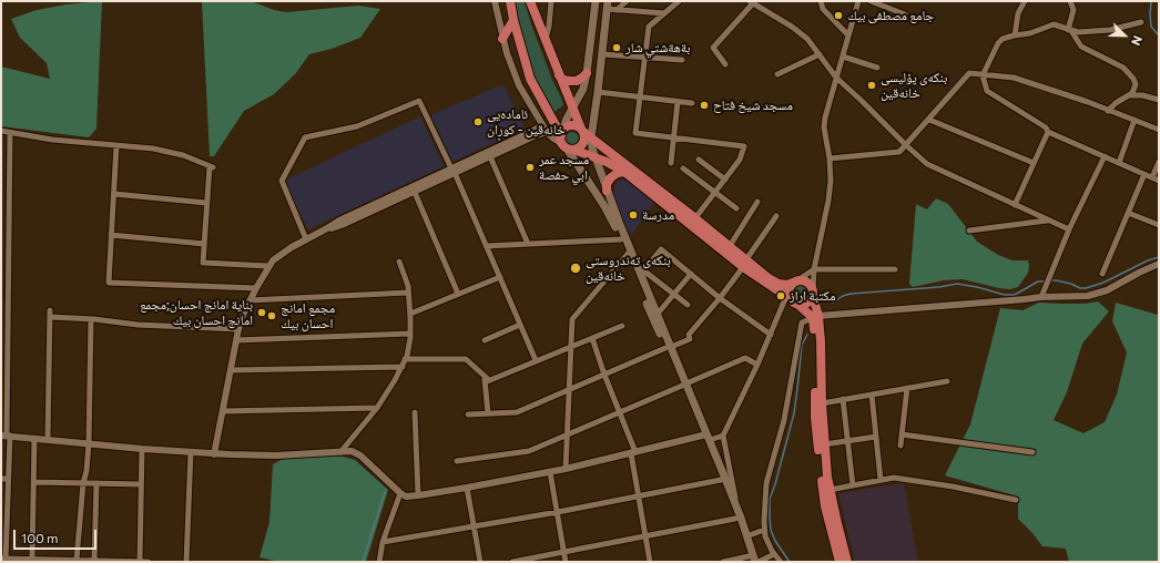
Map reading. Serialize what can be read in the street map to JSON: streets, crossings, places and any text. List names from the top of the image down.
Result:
{
  "places": [
    "جامع مصطفى بيك",
    "بةهةشتي شار",
    "بنکەی پۆلیسی خانەقین",
    "مسجد شيخ فتاح",
    "ئامادەیی خانەقین - کوڕان",
    "مسجد عمر ابي حفصة",
    "مدرسة",
    "بنکەی تەندروستی خانەقین",
    "مكتبة اراز",
    "بناية امانج احسان;مجمع امانج احسان بيك",
    "مجمع امانج احسان بيك"
  ],
  "scale_bar": "100 m",
  "north": "bottom right"
}
